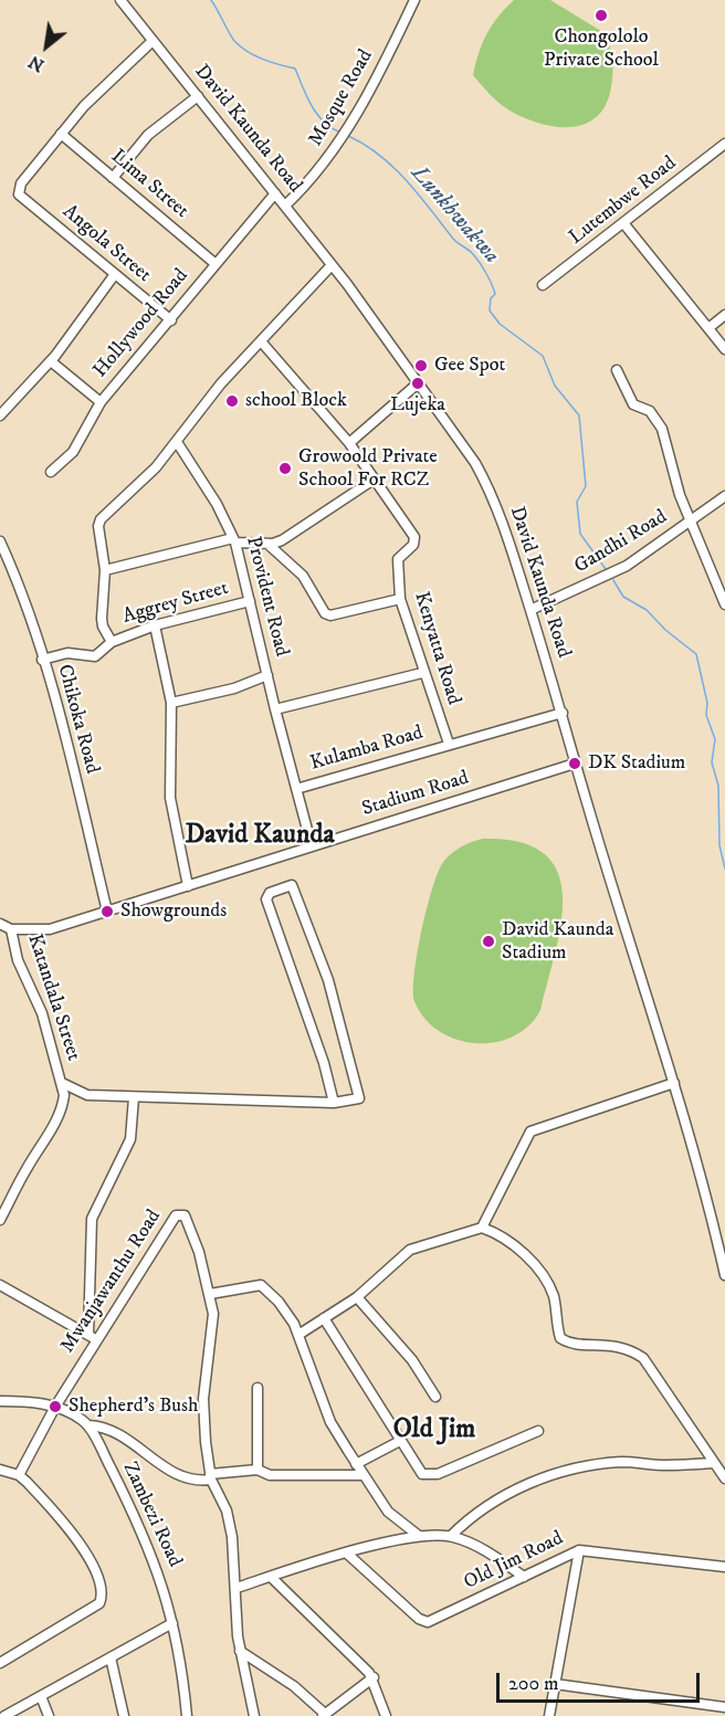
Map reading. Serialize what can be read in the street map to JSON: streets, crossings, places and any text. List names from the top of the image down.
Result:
{
  "streets": {
    "street": [
      "Mosque Road",
      "David Kaunda Road",
      "Lima Street",
      "Lutembwe Road",
      "Angola Street",
      "Hollywood Road",
      "Gandhi Road",
      "Provident Road",
      "Aggrey Street",
      "Kenyatta Road",
      "Chikoka Road",
      "Kulamba Road",
      "Stadium Road",
      "Katandala Street",
      "Mwanjawanthu Road",
      "Zambezi Road",
      "Old Jim Road"
    ]
  },
  "crossings": [
    ["Mosque Road", "David Kaunda Road"],
    ["David Kaunda Road", "Hollywood Road"],
    ["David Kaunda Road", "Gandhi Road"],
    ["David Kaunda Road", "Kulamba Road"],
    ["David Kaunda Road", "Stadium Road"],
    ["Lima Street", "Angola Street"],
    ["Lima Street", "Hollywood Road"],
    ["Angola Street", "Hollywood Road"],
    ["Provident Road", "Aggrey Street"],
    ["Provident Road", "Kulamba Road"],
    ["Provident Road", "Stadium Road"],
    ["Aggrey Street", "Chikoka Road"],
    ["Kenyatta Road", "Kulamba Road"],
    ["Chikoka Road", "Stadium Road"],
    ["Stadium Road", "Katandala Street"]
  ],
  "districts": ["David Kaunda", "Old Jim"],
  "water": ["Lunkhwakwa"],
  "places": [
    "Chongololo Private School",
    "Gee Spot",
    "Lujeka",
    "school Block",
    "Growoold Private School For RCZ",
    "DK Stadium",
    "Showgrounds",
    "David Kaunda Stadium",
    "Shepherd's Bush"
  ],
  "scale_bar": "200 m",
  "north": "bottom left"
}
